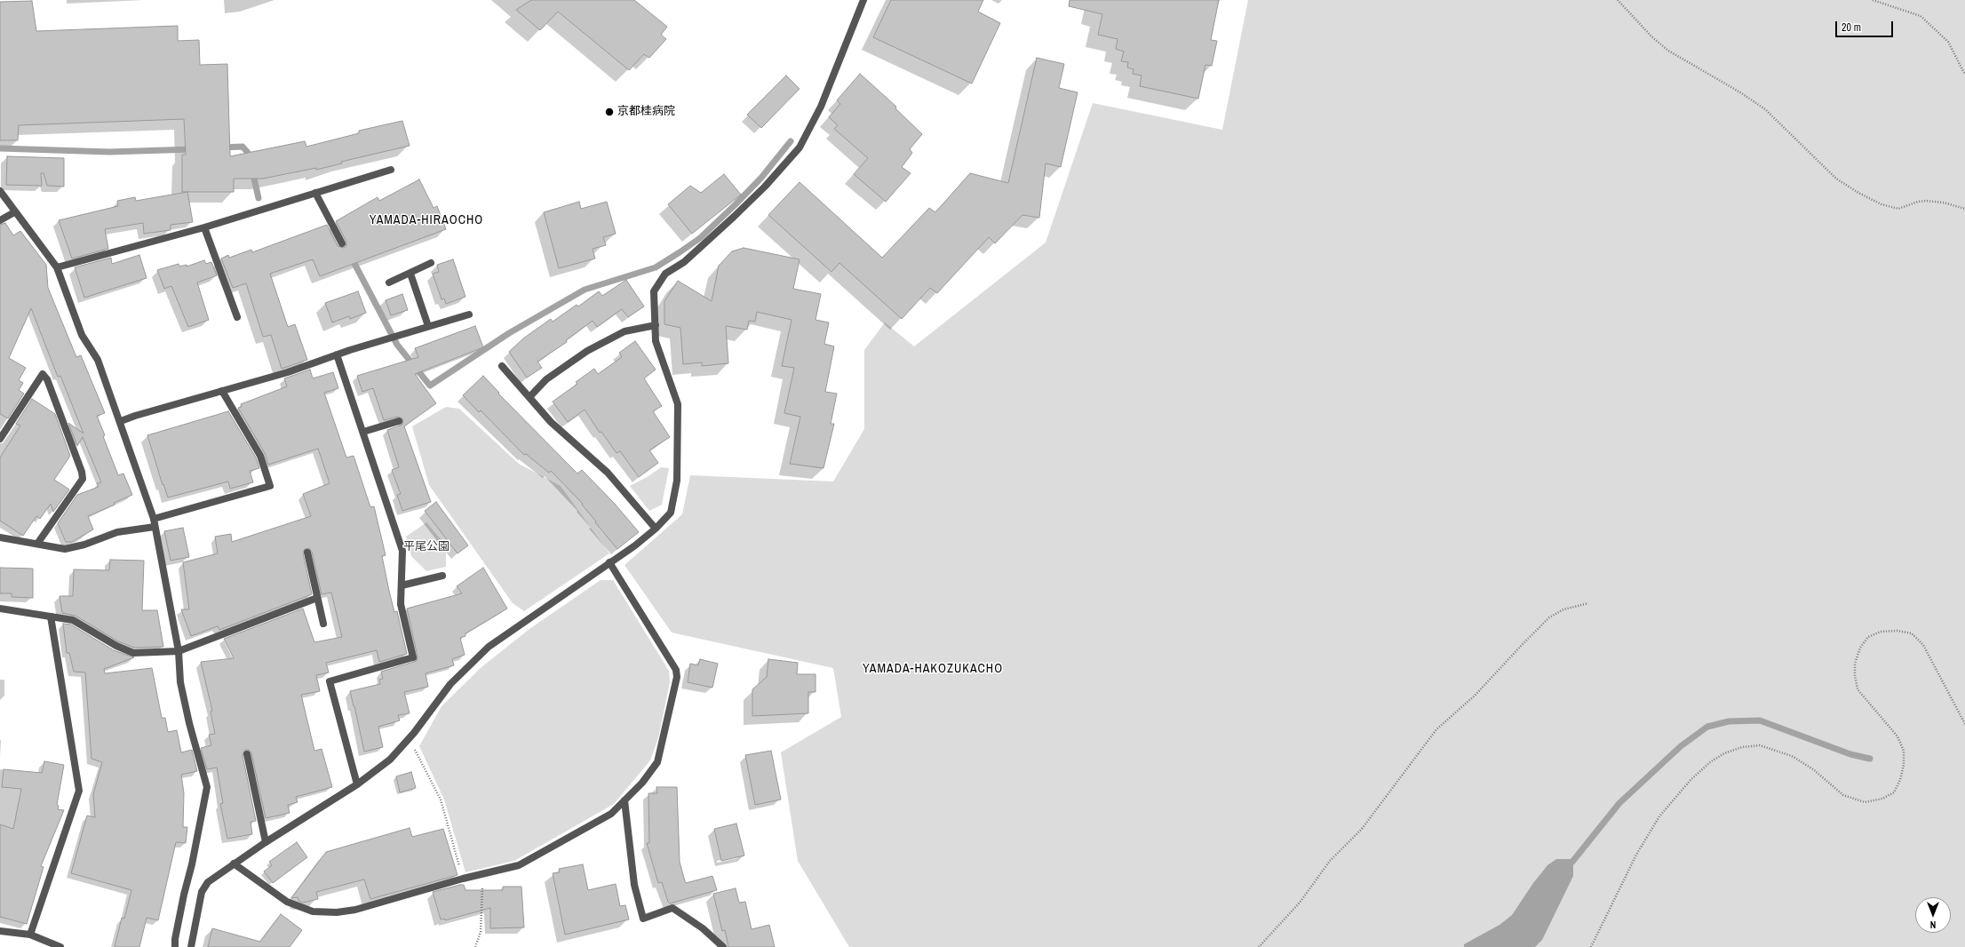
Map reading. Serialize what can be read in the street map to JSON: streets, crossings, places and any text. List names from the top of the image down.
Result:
{
  "districts": ["YAMADA-HIRAOCHO", "YAMADA-HAKOZUKACHO"],
  "parks": ["平尾公園"],
  "places": ["京都桂病院"],
  "scale_bar": "20 m",
  "north": "bottom"
}
